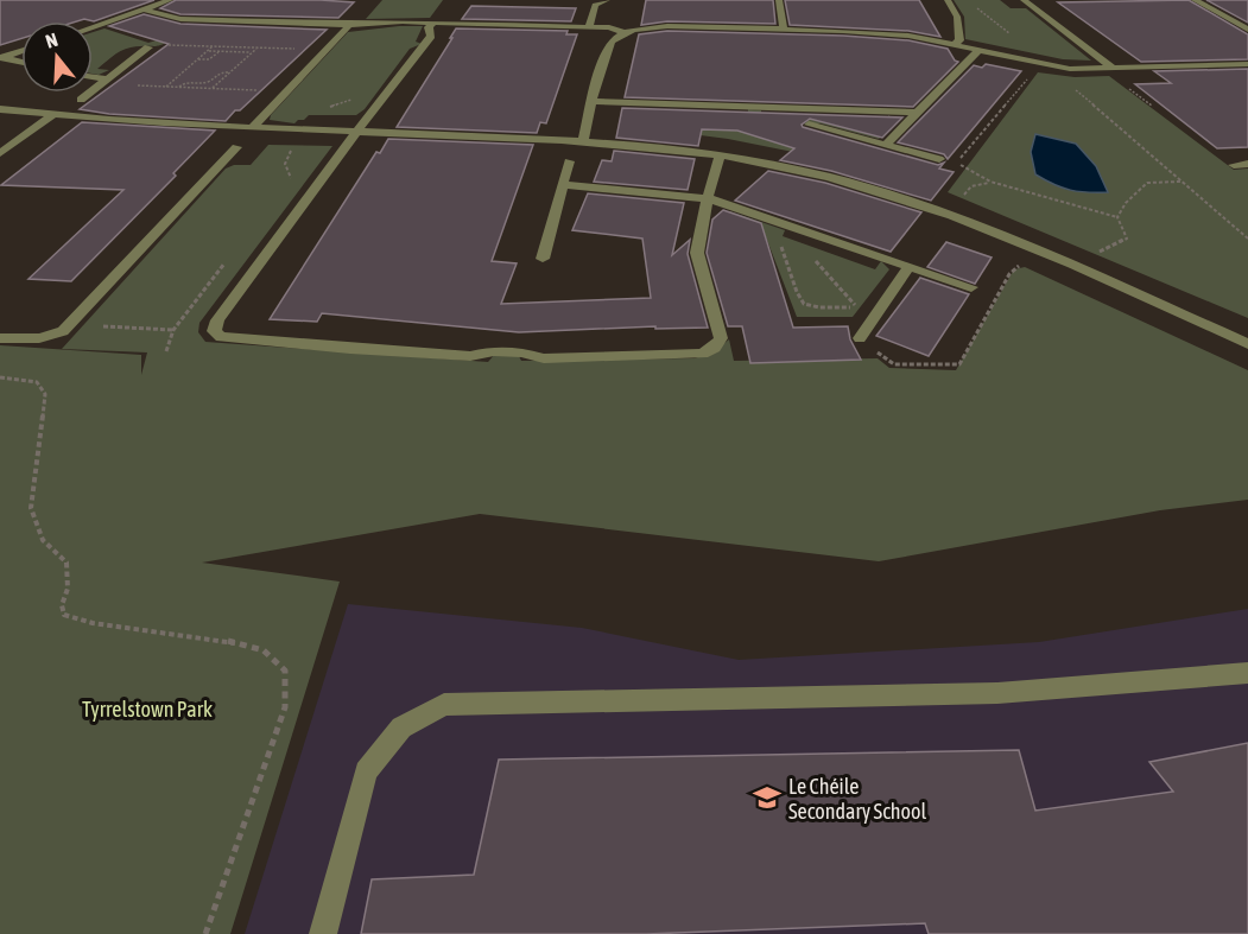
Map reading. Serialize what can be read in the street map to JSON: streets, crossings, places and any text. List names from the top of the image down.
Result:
{
  "parks": ["Tyrrelstown Park"],
  "places": {
    "school or university": ["Le Chéile Secondary School"]
  },
  "north": "top"
}
